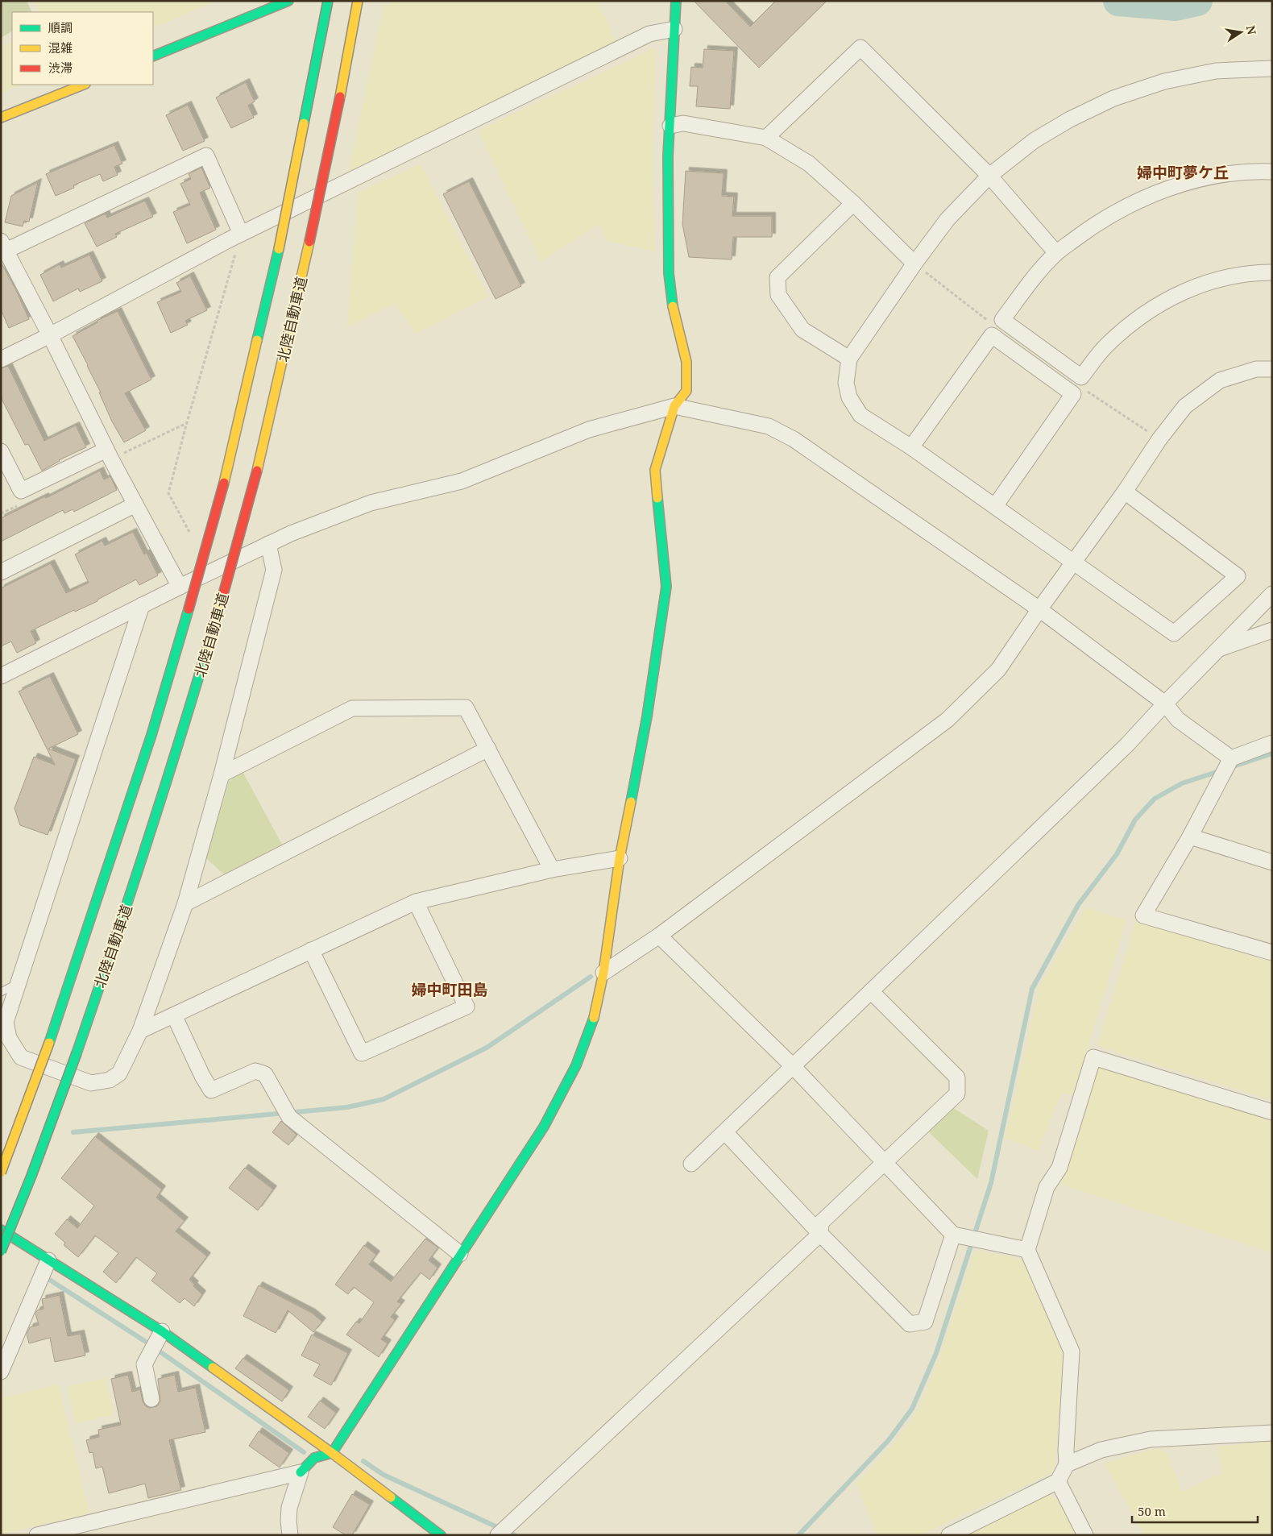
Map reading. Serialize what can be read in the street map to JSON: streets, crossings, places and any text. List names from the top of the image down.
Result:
{
  "streets": {
    "main road": ["北陸自動車道"]
  },
  "districts": ["婦中町夢ケ丘", "婦中町田島"],
  "legend": ["順調", "混雑", "渋滞"],
  "scale_bar": "50 m",
  "north": "right"
}
